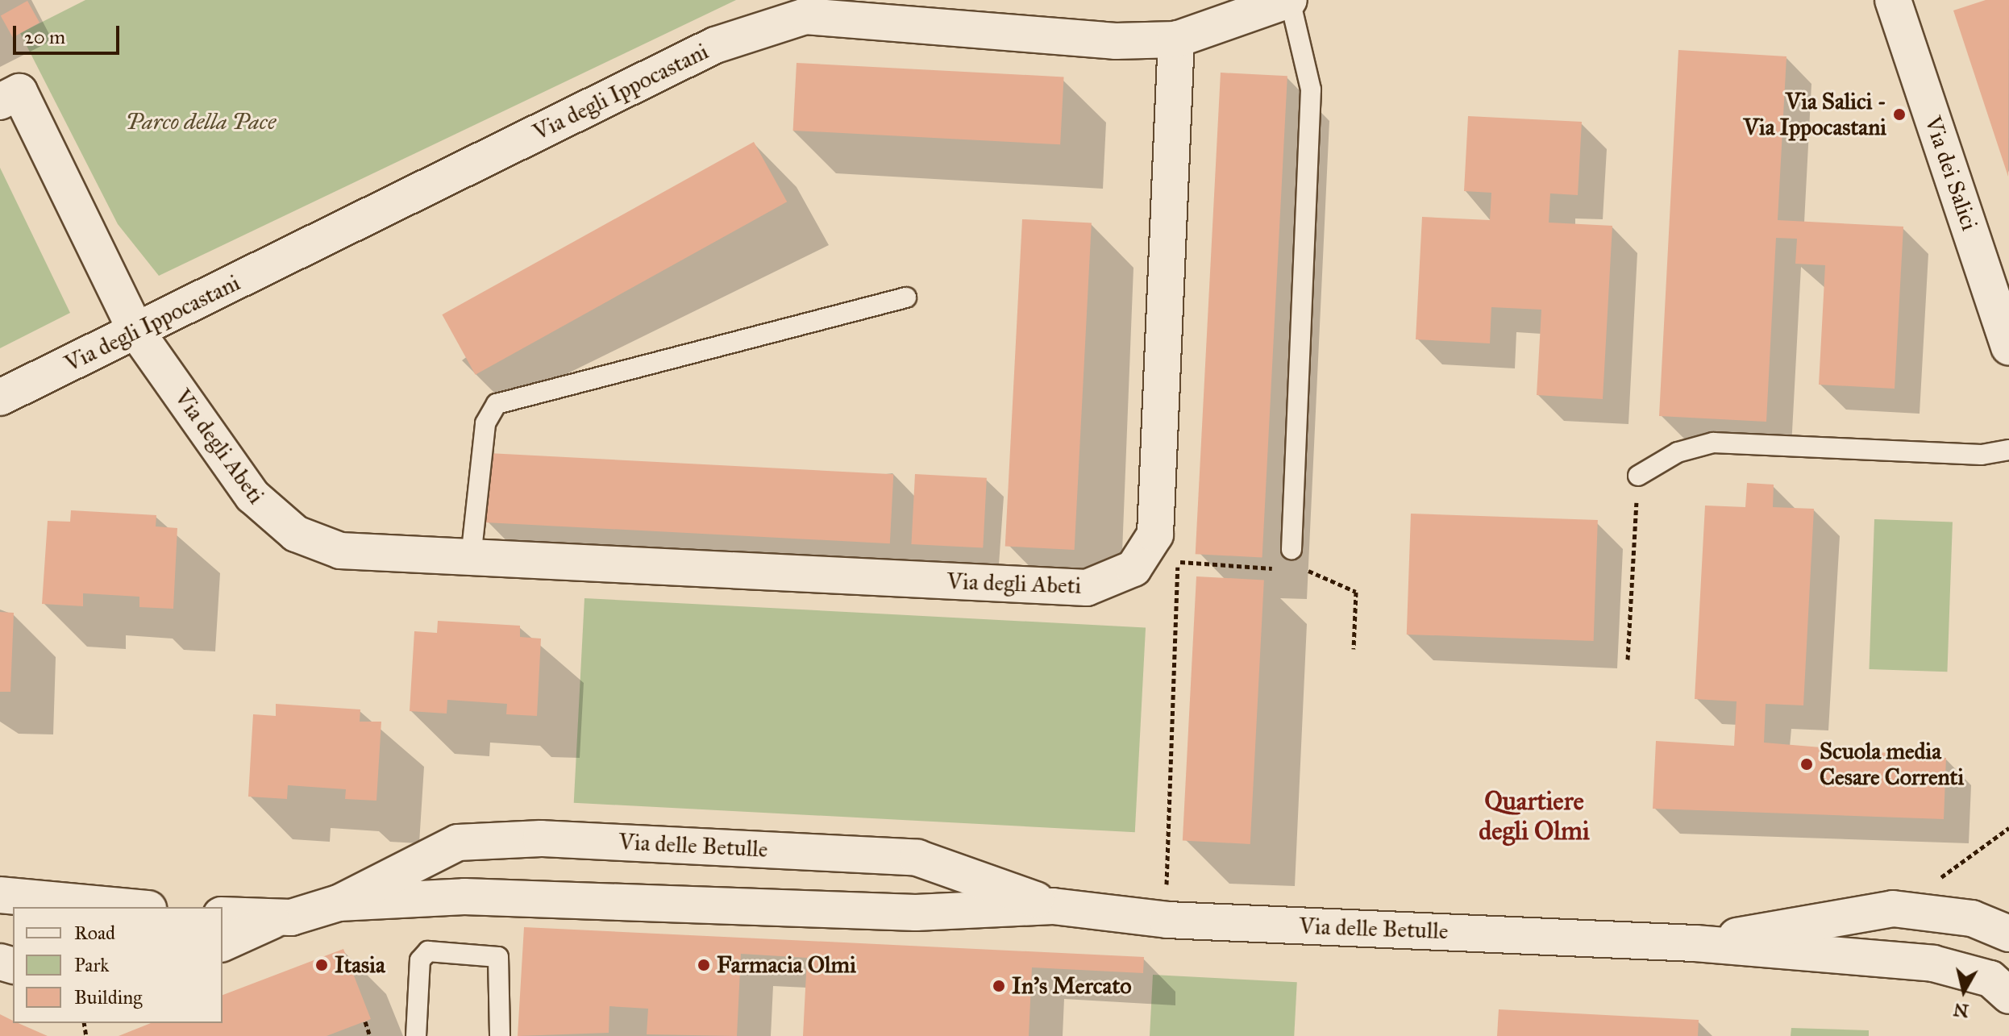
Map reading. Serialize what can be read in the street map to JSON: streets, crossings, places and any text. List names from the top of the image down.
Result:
{
  "streets": {
    "street": [
      "Via degli Ippocastani",
      "Via dei Salici",
      "Via degli Abeti",
      "Via delle Betulle"
    ]
  },
  "crossings": [
    ["Via degli Ippocastani", "Via degli Abeti"]
  ],
  "districts": ["Quartiere degli Olmi"],
  "parks": ["Parco della Pace"],
  "places": [
    "Via Salici - Via Ippocastani",
    "Scuola media Cesare Correnti",
    "Itasia",
    "Farmacia Olmi",
    "In's Mercato"
  ],
  "legend": ["Road", "Park", "Building"],
  "scale_bar": "20 m",
  "north": "bottom"
}
